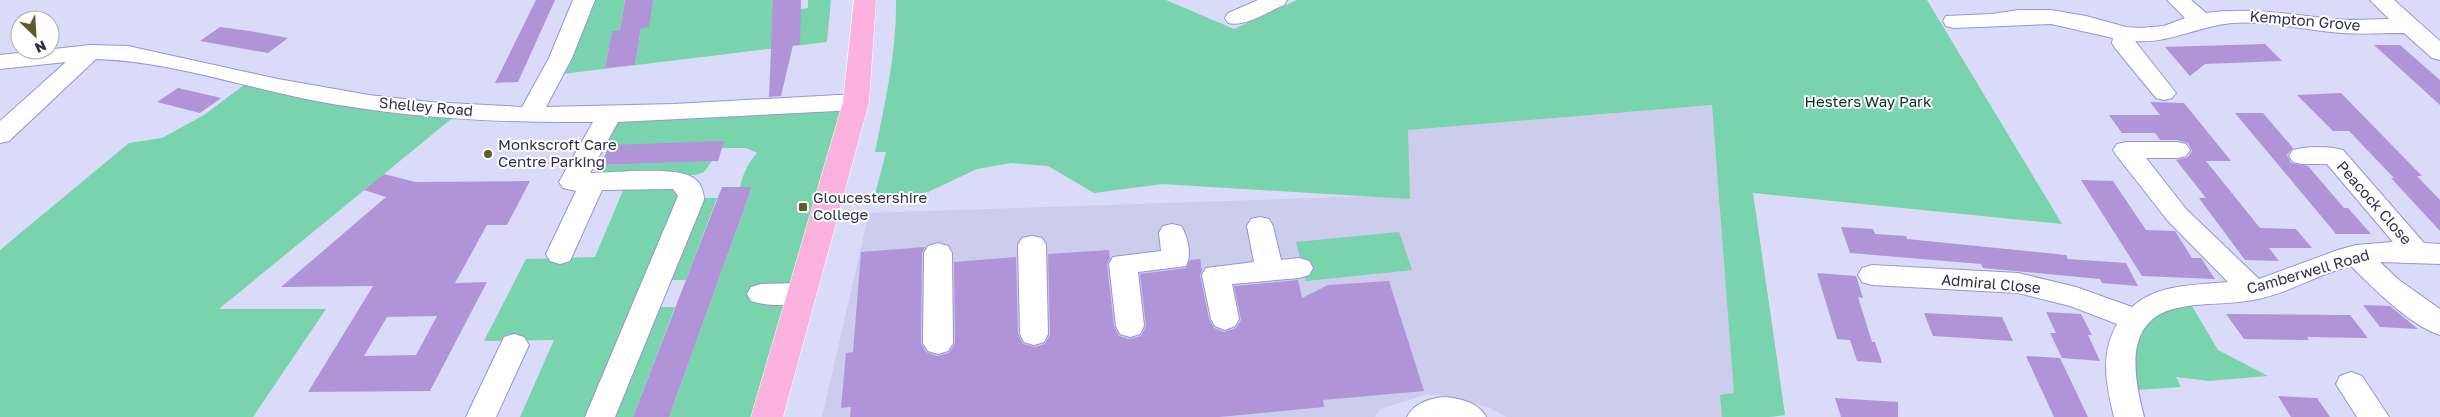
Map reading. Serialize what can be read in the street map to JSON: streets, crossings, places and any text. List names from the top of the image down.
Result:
{
  "streets": {
    "street": [
      "Kempton Grove",
      "Shelley Road",
      "Peacock Close",
      "Camberwell Road",
      "Admiral Close"
    ]
  },
  "crossings": [
    ["Peacock Close", "Camberwell Road"],
    ["Camberwell Road", "Admiral Close"]
  ],
  "parks": ["Hesters Way Park"],
  "places": {
    "other": ["Monkscroft Care Centre Parking"],
    "transit": ["Gloucestershire College"]
  },
  "north": "bottom right"
}
